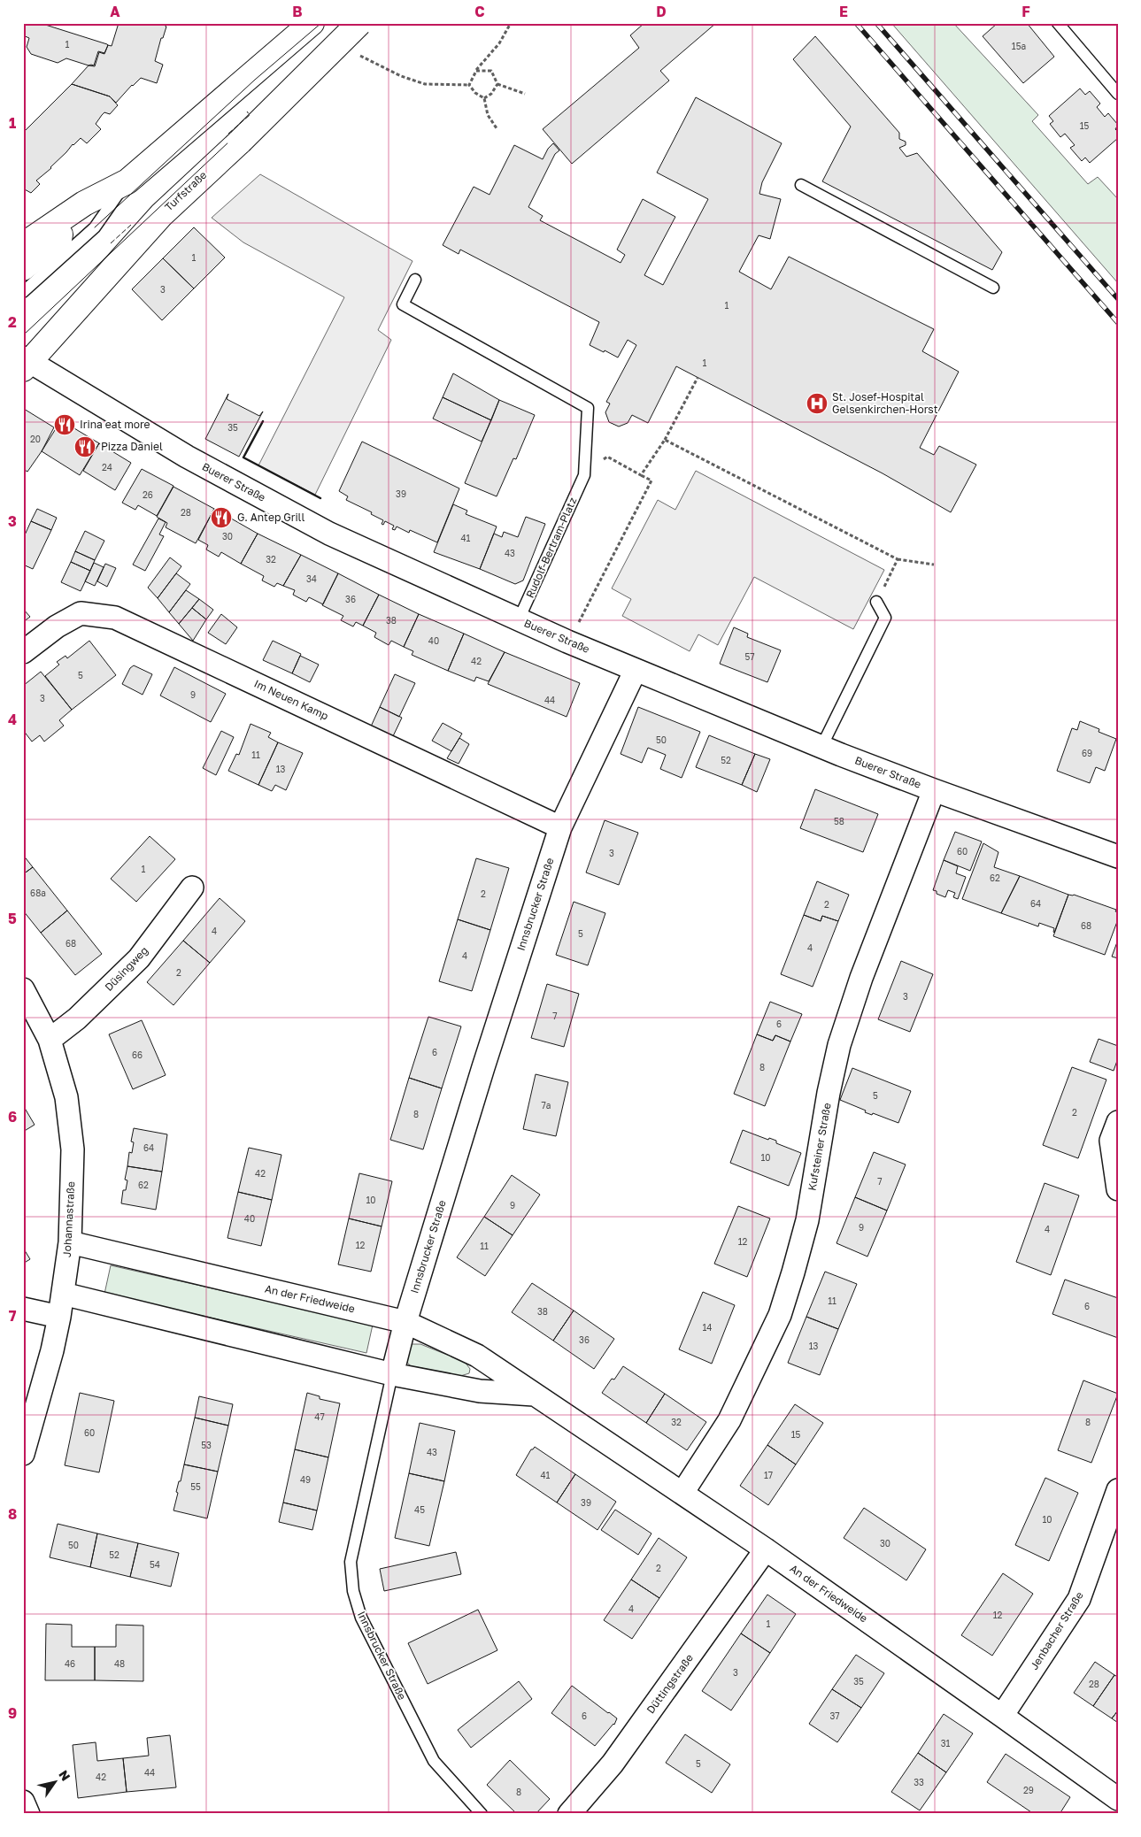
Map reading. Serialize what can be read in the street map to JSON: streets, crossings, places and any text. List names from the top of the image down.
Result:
{
  "streets": {
    "main road": ["Turfstraße"],
    "street": [
      "Buerer Straße",
      "Im Neuen Kamp",
      "Innsbrucker Straße",
      "Düsingweg",
      "Kufsteiner Straße",
      "Johannastraße",
      "An der Friedweide",
      "Jenbacher Straße",
      "Düttingstraße"
    ],
    "lane": ["Rudolf-Bertram-Platz"]
  },
  "crossings": [
    ["Turfstraße", "Buerer Straße"],
    ["Buerer Straße", "Rudolf-Bertram-Platz"],
    ["Buerer Straße", "Innsbrucker Straße"],
    ["Buerer Straße", "Kufsteiner Straße"],
    ["Im Neuen Kamp", "Innsbrucker Straße"],
    ["Innsbrucker Straße", "An der Friedweide"],
    ["Düsingweg", "Johannastraße"],
    ["Kufsteiner Straße", "An der Friedweide"],
    ["Johannastraße", "An der Friedweide"],
    ["An der Friedweide", "Jenbacher Straße"],
    ["An der Friedweide", "Düttingstraße"]
  ],
  "places": {
    "hospital": ["St. Josef-Hospital Gelsenkirchen-Horst"],
    "restaurant": ["Irina eat more", "Pizza Daniel", "G. Antep Grill"]
  },
  "house_numbers": [
    "1",
    "15a",
    "15",
    "1",
    "3",
    "1",
    "1",
    "35",
    "20",
    "24",
    "39",
    "26",
    "28",
    "30",
    "41",
    "43",
    "32",
    "34",
    "36",
    "38",
    "40",
    "57",
    "42",
    "5",
    "9",
    "3",
    "44",
    "50",
    "69",
    "11",
    "52",
    "13",
    "58",
    "60",
    "3",
    "1",
    "62",
    "68a",
    "2",
    "64",
    "2",
    "68",
    "4",
    "5",
    "68",
    "4",
    "4",
    "2",
    "3",
    "7",
    "6",
    "6",
    "66",
    "8",
    "5",
    "7a",
    "2",
    "8",
    "64",
    "10",
    "42",
    "7",
    "62",
    "10",
    "9",
    "40",
    "9",
    "4",
    "12",
    "12",
    "11",
    "11",
    "6",
    "38",
    "14",
    "36",
    "13",
    "47",
    "32",
    "8",
    "60",
    "15",
    "53",
    "43",
    "41",
    "17",
    "49",
    "55",
    "39",
    "45",
    "10",
    "30",
    "50",
    "52",
    "54",
    "2",
    "4",
    "12",
    "1",
    "46",
    "48",
    "3",
    "35",
    "28",
    "6",
    "37",
    "31",
    "5",
    "44",
    "42",
    "33",
    "29",
    "8"
  ],
  "north": "top right",
  "grid": {
    "columns": [
      "A",
      "B",
      "C",
      "D",
      "E",
      "F"
    ],
    "rows": [
      "1",
      "2",
      "3",
      "4",
      "5",
      "6",
      "7",
      "8",
      "9"
    ]
  }
}
